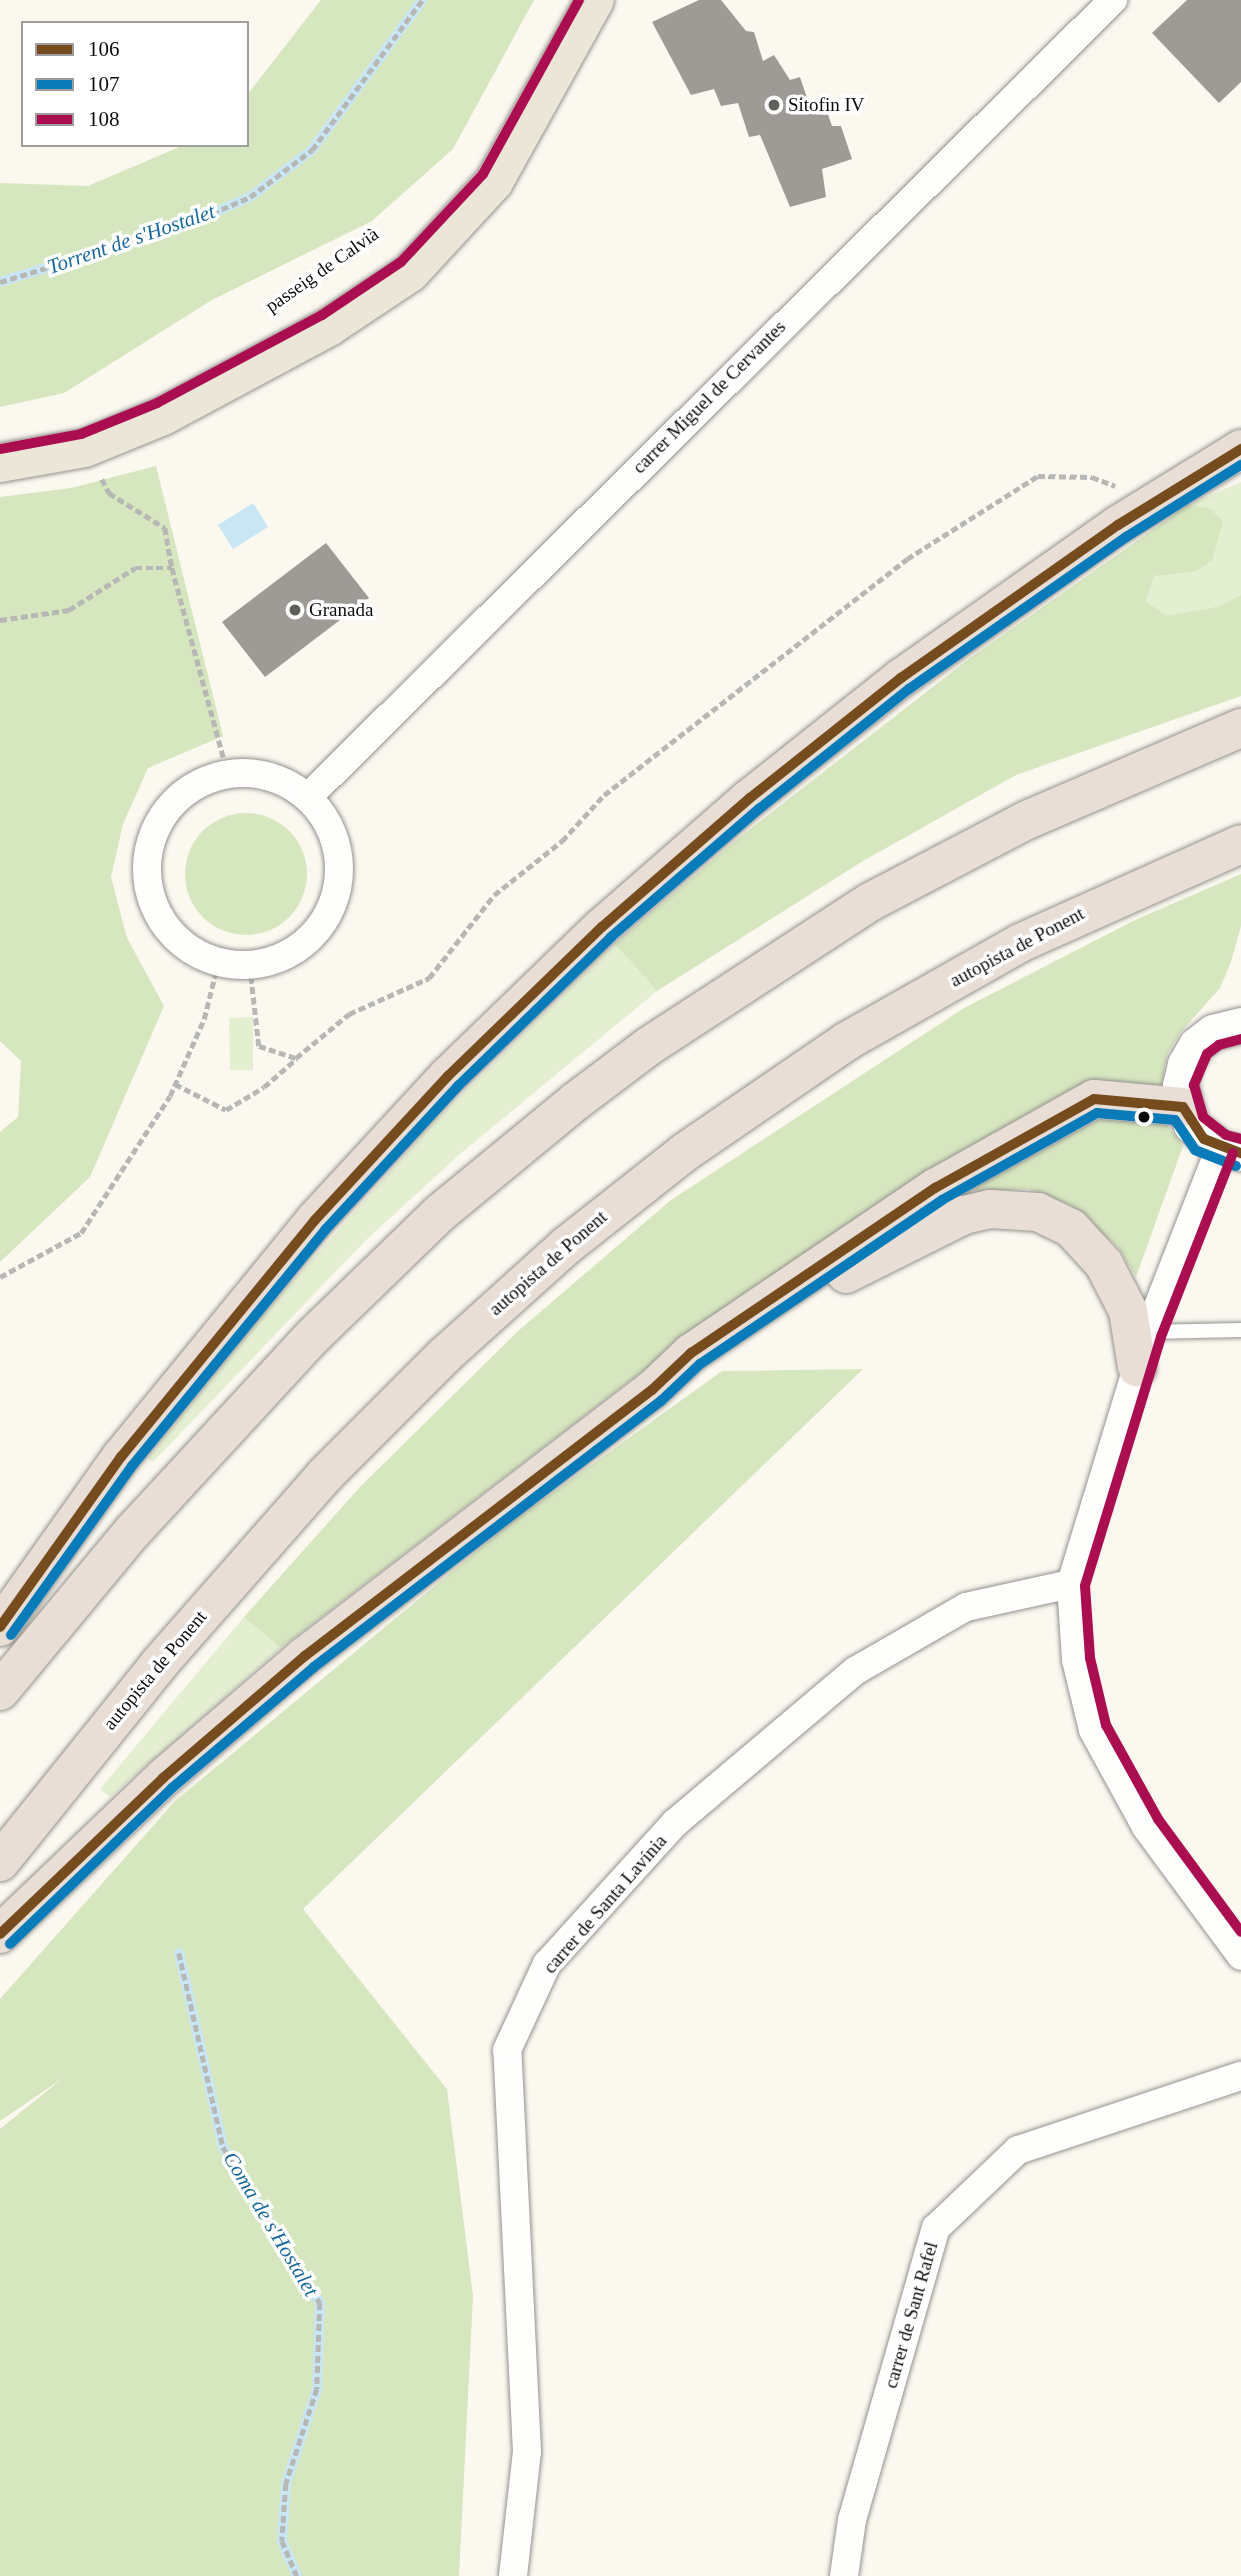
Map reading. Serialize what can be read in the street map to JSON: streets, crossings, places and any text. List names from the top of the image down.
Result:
{
  "streets": {
    "highway": ["autopista de Ponent"],
    "street": ["carrer Miguel de Cervantes", "carrer de Santa Lavínia", "carrer de Sant Rafel"]
  },
  "water": ["Torrent de s'Hostalet", "Coma de s'Hostalet"],
  "places": ["Sitofin IV", "Granada"],
  "lines": ["transit line 108", "transit line 106", "transit line 107"],
  "legend": ["106", "107", "108"]
}
